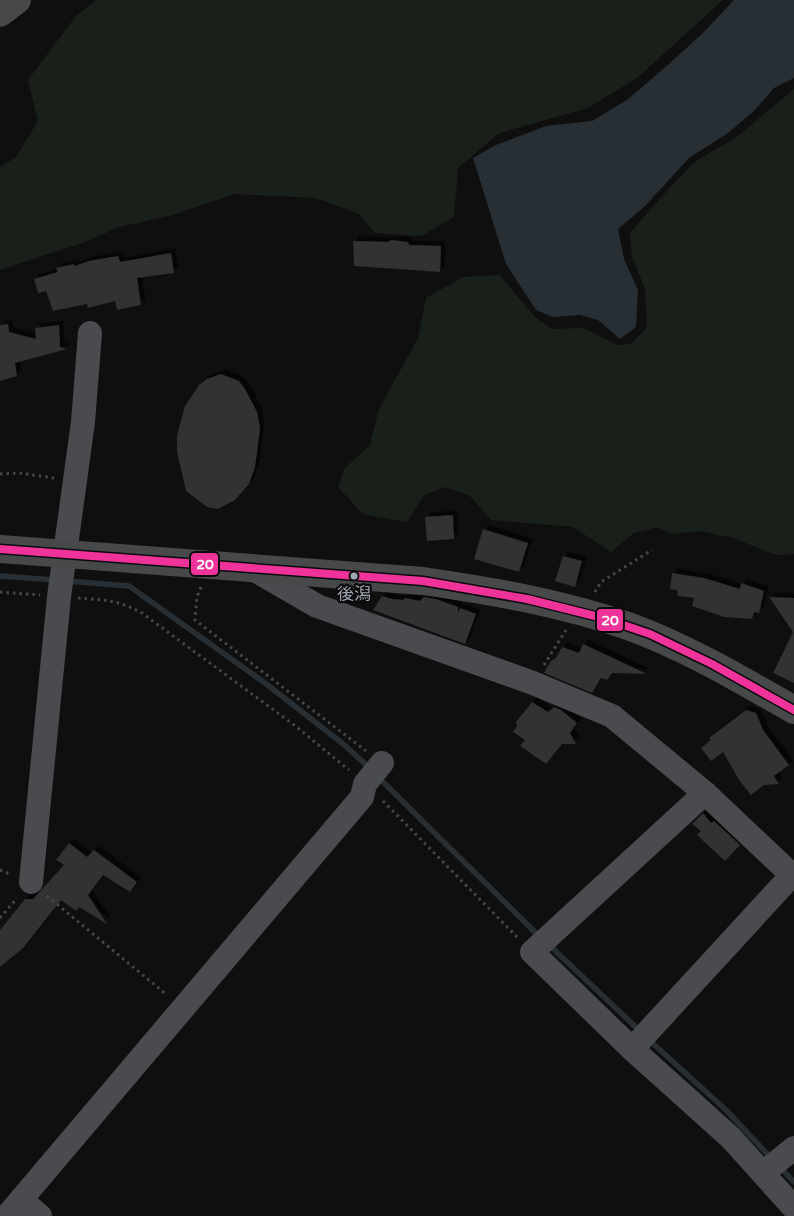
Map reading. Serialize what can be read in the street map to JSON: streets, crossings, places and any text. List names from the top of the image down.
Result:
{
  "places": ["後潟"],
  "lines": ["transit line 20"]
}
